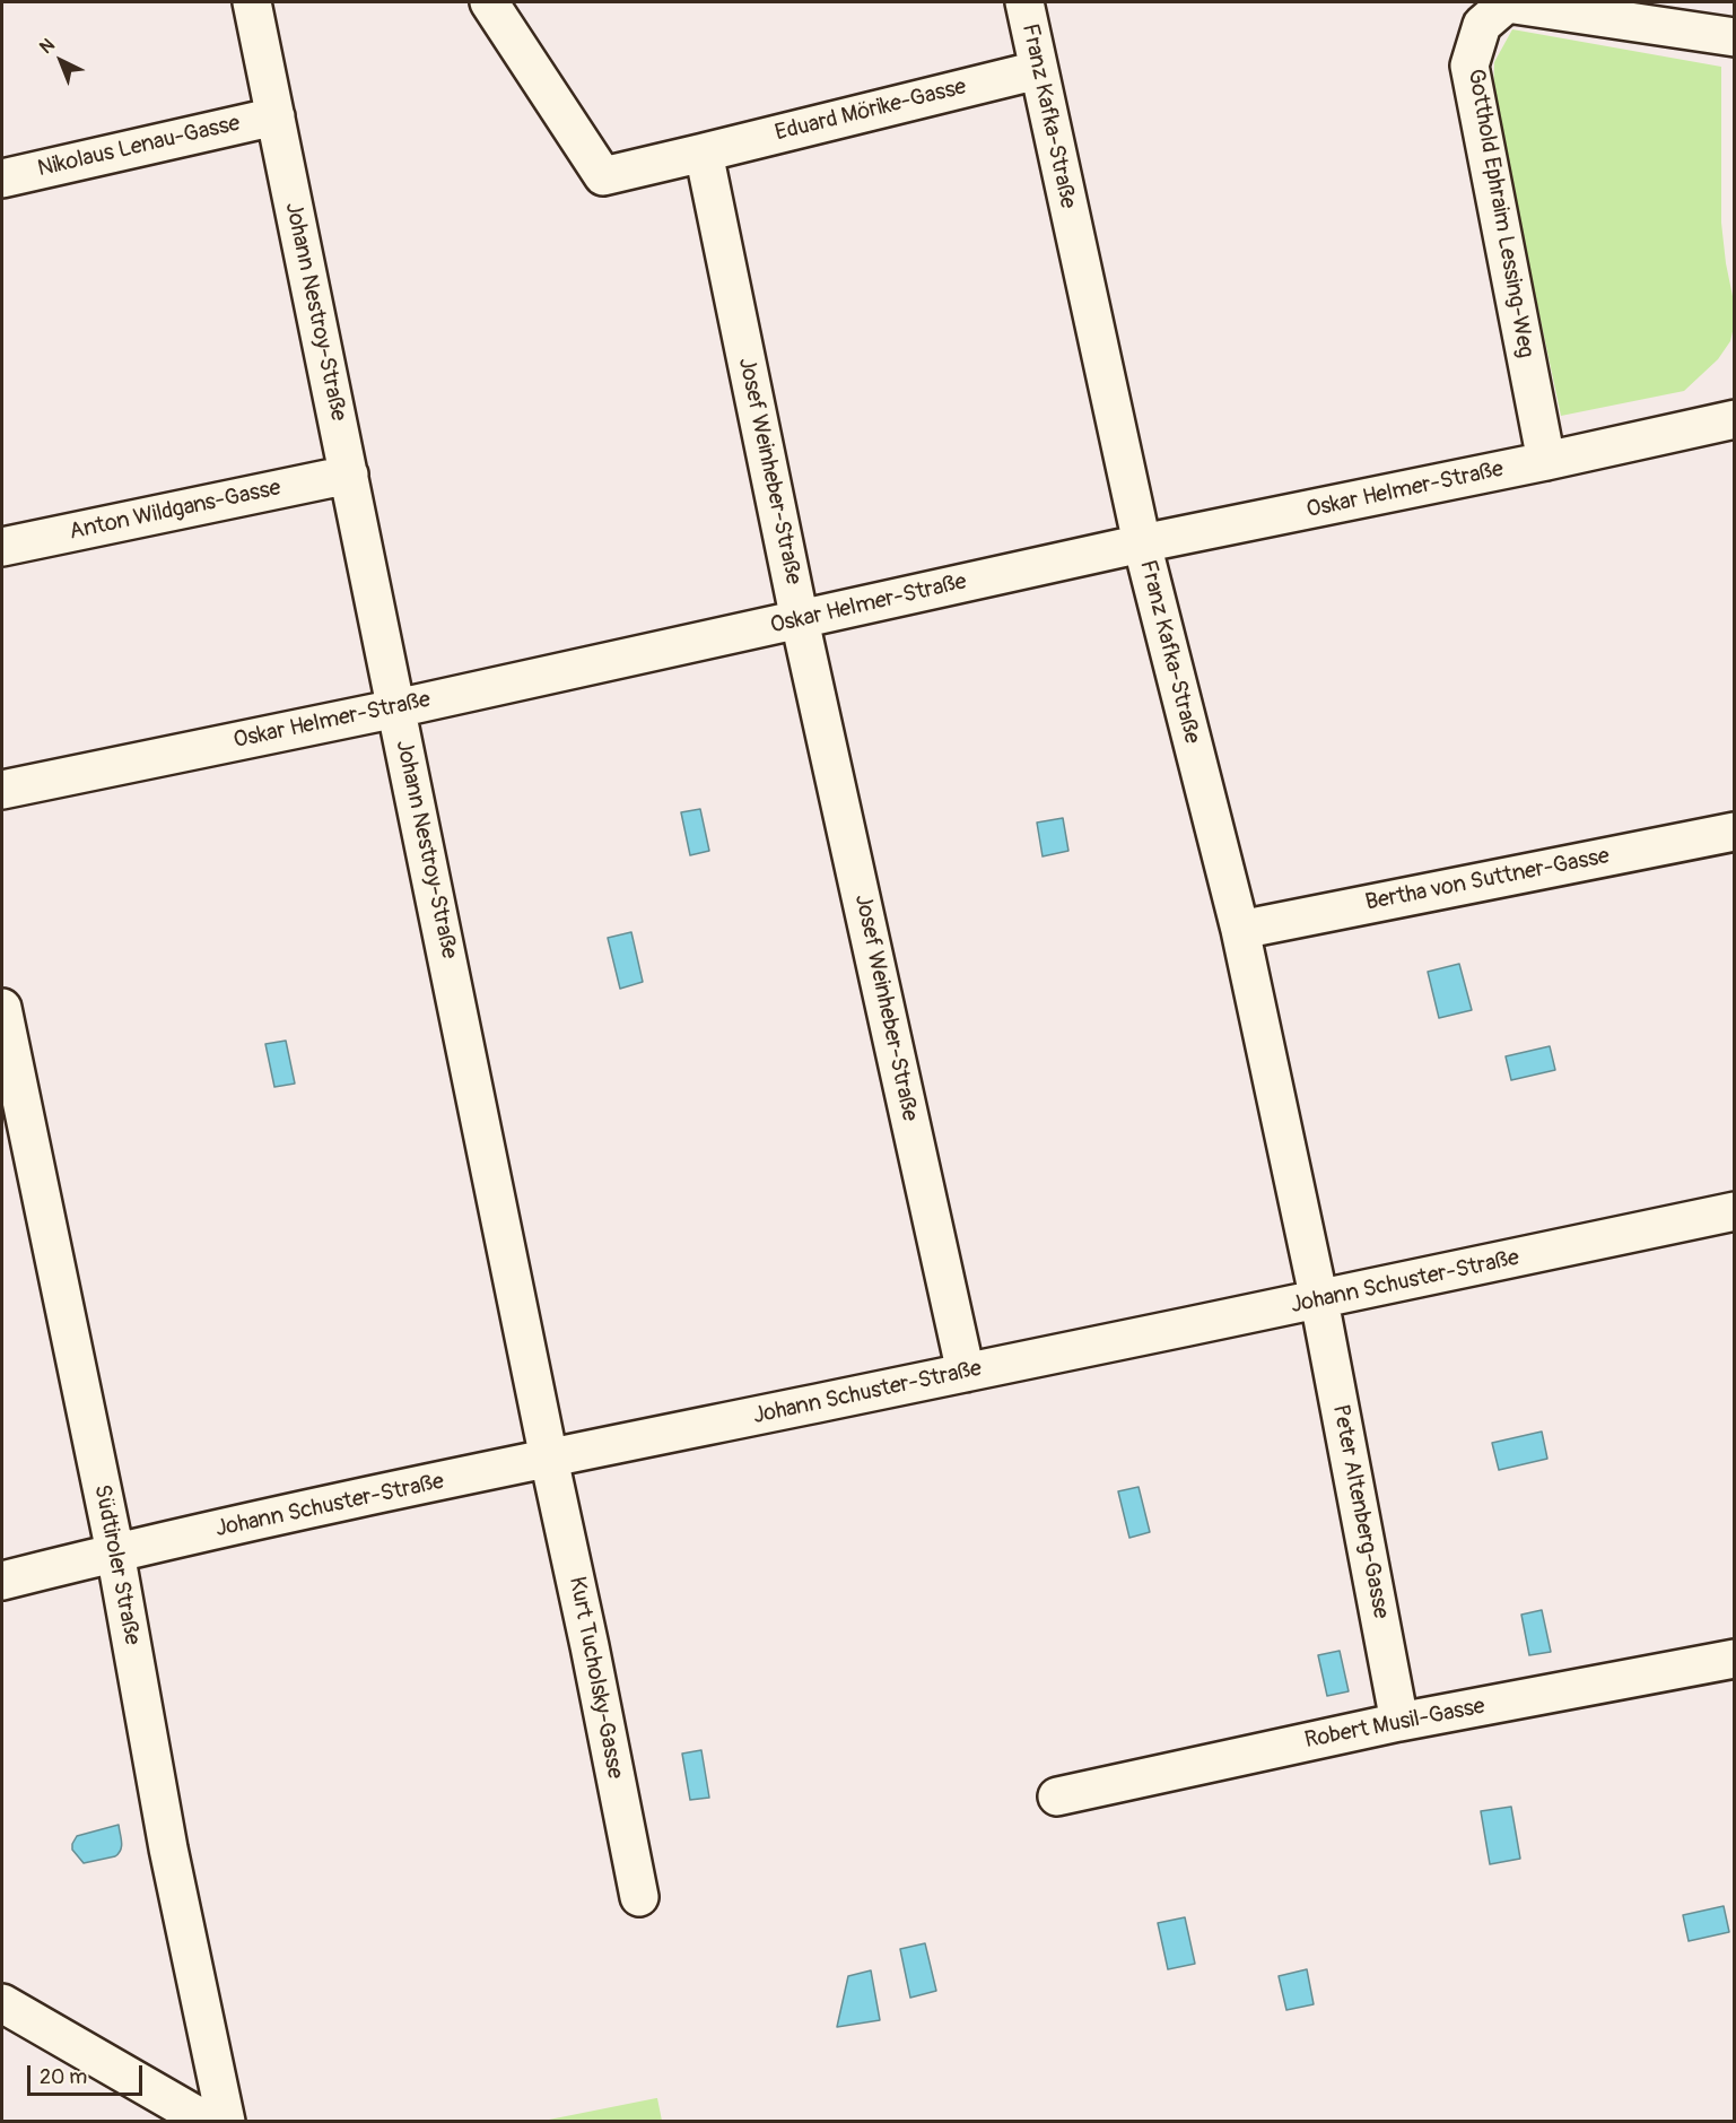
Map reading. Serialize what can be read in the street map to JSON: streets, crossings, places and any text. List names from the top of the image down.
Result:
{
  "streets": {
    "street": [
      "Eduard Mörike-Gasse",
      "Franz Kafka-Straße",
      "Nikolaus Lenau-Gasse",
      "Gotthold Ephraim Lessing-Weg",
      "Johann Nestroy-Straße",
      "Josef Weinheber-Straße",
      "Oskar Helmer-Straße",
      "Anton Wildgans-Gasse",
      "Bertha von Suttner-Gasse",
      "Johann Schuster-Straße",
      "Peter Altenberg-Gasse",
      "Südtiroler Straße",
      "Kurt Tucholsky-Gasse",
      "Robert Musil-Gasse"
    ]
  },
  "crossings": [
    ["Eduard Mörike-Gasse", "Franz Kafka-Straße"],
    ["Eduard Mörike-Gasse", "Josef Weinheber-Straße"],
    ["Franz Kafka-Straße", "Oskar Helmer-Straße"],
    ["Franz Kafka-Straße", "Bertha von Suttner-Gasse"],
    ["Franz Kafka-Straße", "Johann Schuster-Straße"],
    ["Franz Kafka-Straße", "Peter Altenberg-Gasse"],
    ["Nikolaus Lenau-Gasse", "Johann Nestroy-Straße"],
    ["Gotthold Ephraim Lessing-Weg", "Oskar Helmer-Straße"],
    ["Johann Nestroy-Straße", "Oskar Helmer-Straße"],
    ["Johann Nestroy-Straße", "Anton Wildgans-Gasse"],
    ["Johann Nestroy-Straße", "Johann Schuster-Straße"],
    ["Johann Nestroy-Straße", "Kurt Tucholsky-Gasse"],
    ["Josef Weinheber-Straße", "Oskar Helmer-Straße"],
    ["Josef Weinheber-Straße", "Johann Schuster-Straße"],
    ["Johann Schuster-Straße", "Peter Altenberg-Gasse"],
    ["Johann Schuster-Straße", "Südtiroler Straße"],
    ["Johann Schuster-Straße", "Kurt Tucholsky-Gasse"],
    ["Peter Altenberg-Gasse", "Robert Musil-Gasse"]
  ],
  "scale_bar": "20 m",
  "north": "top left"
}
